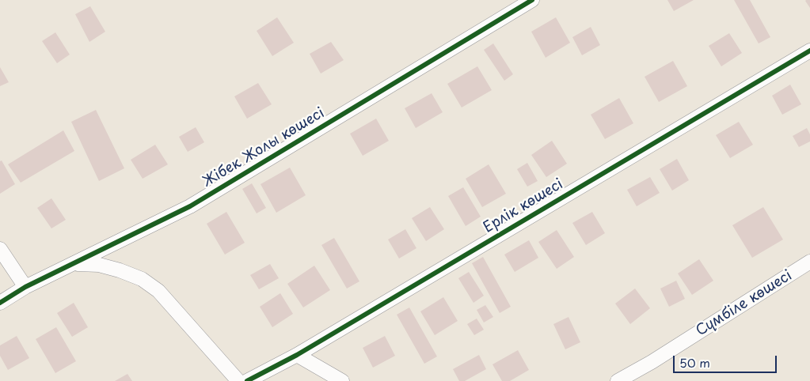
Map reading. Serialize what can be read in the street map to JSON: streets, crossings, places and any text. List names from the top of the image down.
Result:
{
  "streets": {
    "street": ["Жібек Жолы көшесі", "Ерлік көшесі", "Сүмбіле көшесі"]
  },
  "scale_bar": "50 m"
}
